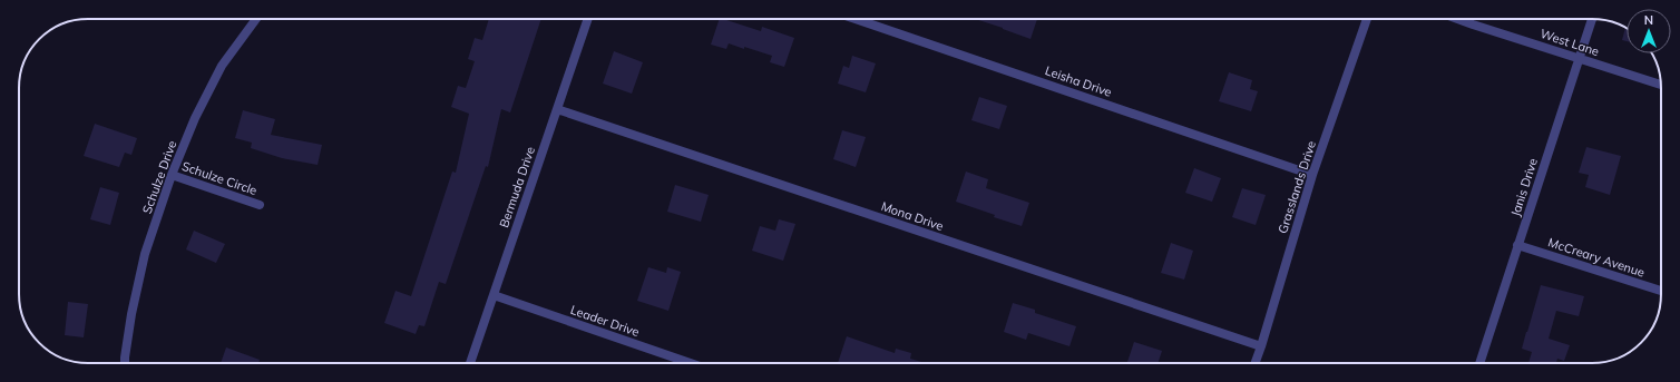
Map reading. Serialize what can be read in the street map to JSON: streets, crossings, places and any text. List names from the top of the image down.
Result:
{
  "streets": {
    "street": [
      "West Lane",
      "Leisha Drive",
      "Schulze Drive",
      "Schulze Circle",
      "Bermuda Drive",
      "Grasslands Drive",
      "Janis Drive",
      "Mona Drive",
      "McCreary Avenue",
      "Leader Drive"
    ]
  },
  "crossings": [
    ["West Lane", "Janis Drive"],
    ["Leisha Drive", "Grasslands Drive"],
    ["Schulze Drive", "Schulze Circle"],
    ["Bermuda Drive", "Mona Drive"],
    ["Bermuda Drive", "Leader Drive"],
    ["Grasslands Drive", "Mona Drive"],
    ["Janis Drive", "McCreary Avenue"]
  ],
  "north": "top"
}
